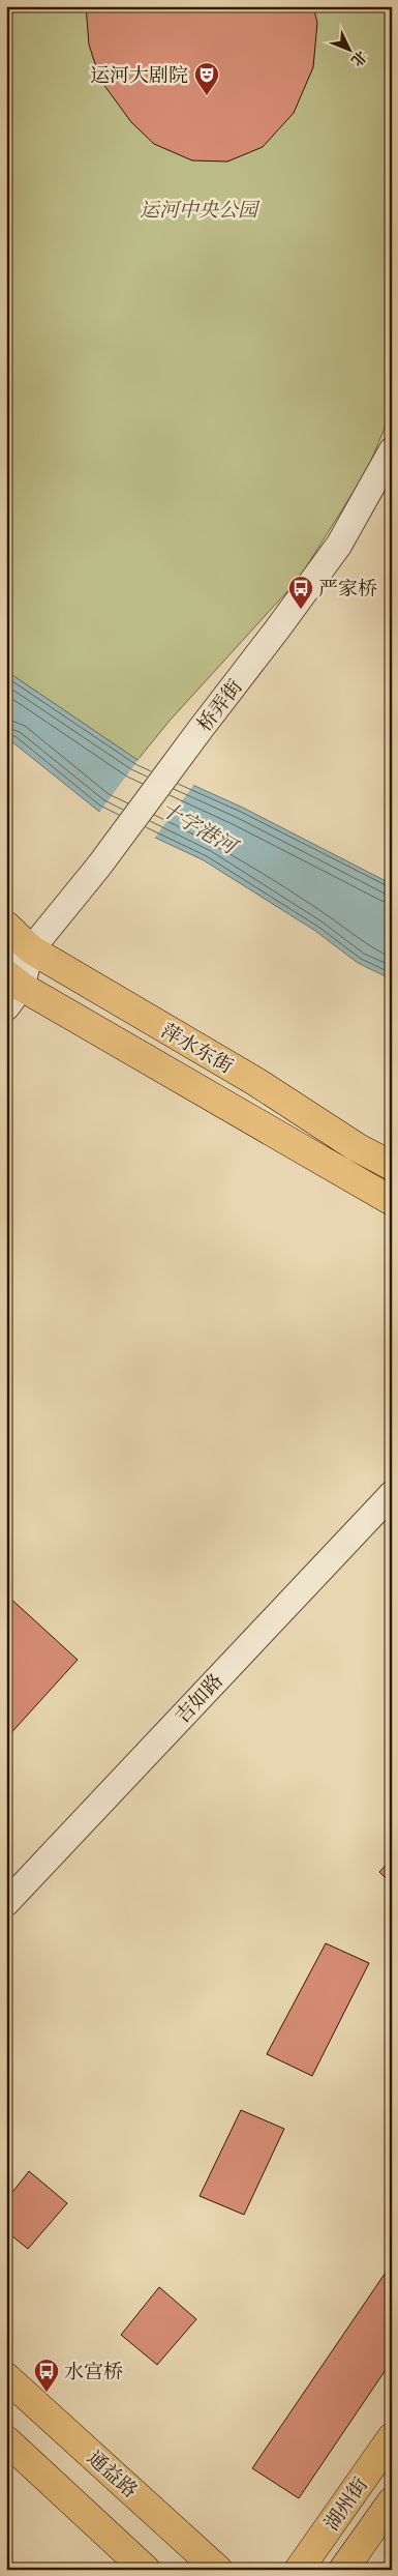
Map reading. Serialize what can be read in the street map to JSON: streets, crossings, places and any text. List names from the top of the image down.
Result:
{
  "streets": {
    "main road": ["萍水东街", "通益路", "湖州街"],
    "street": ["桥弄街", "吉如路"]
  },
  "crossings": [
    ["桥弄街", "萍水东街"]
  ],
  "water": ["十字港河"],
  "parks": ["运河中央公园"],
  "places": {
    "theatre": ["运河大剧院"],
    "bus stop": ["严家桥", "水宫桥"]
  },
  "north": "bottom right"
}
